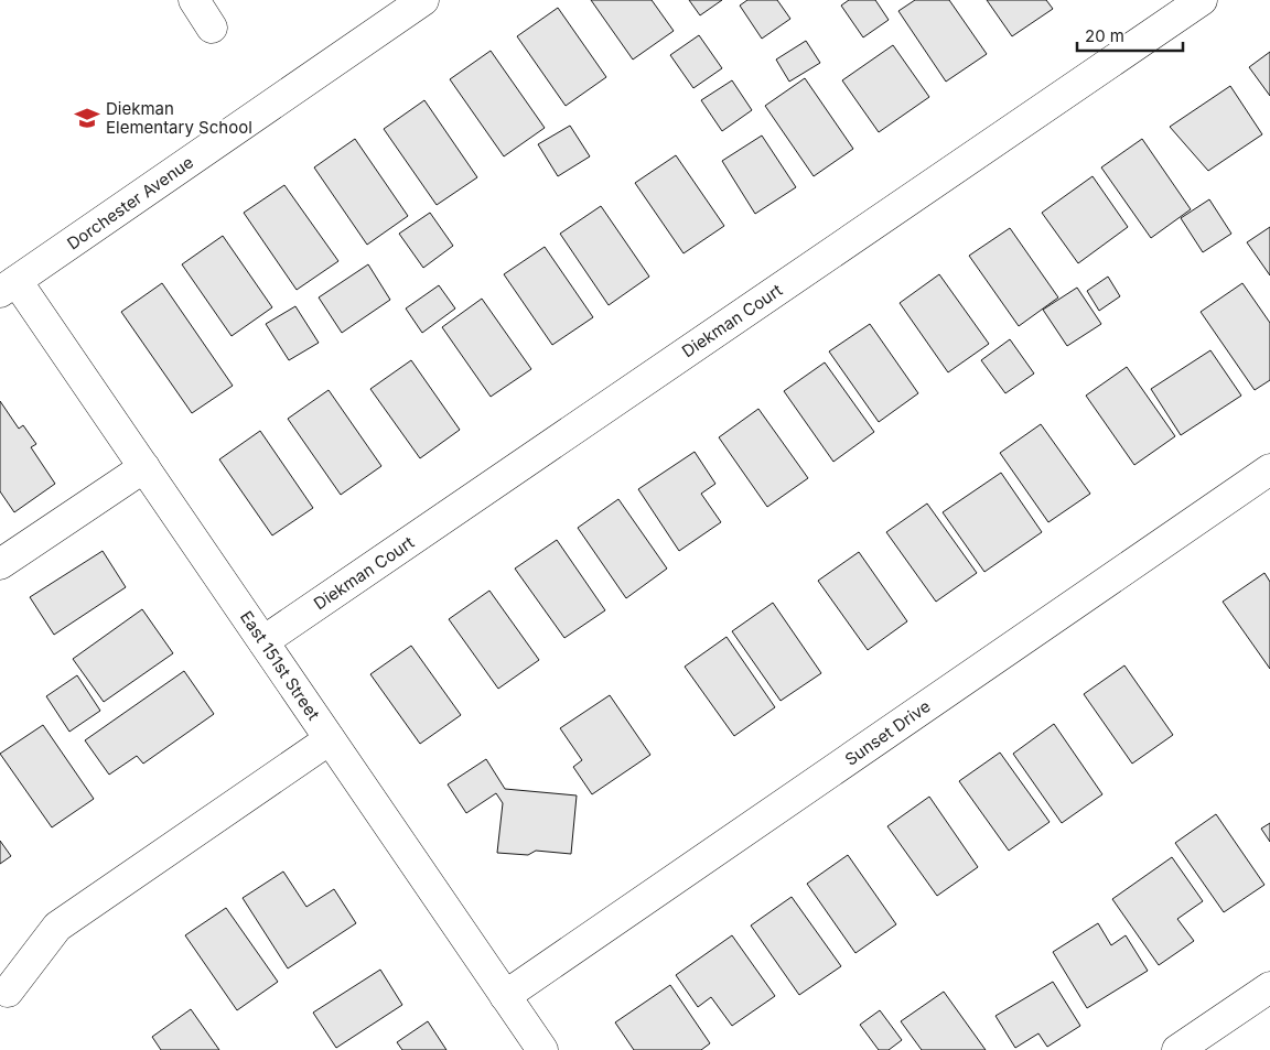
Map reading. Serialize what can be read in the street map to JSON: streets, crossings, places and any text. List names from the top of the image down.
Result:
{
  "streets": {
    "street": [
      "Dorchester Avenue",
      "Diekman Court",
      "East 151st Street",
      "Sunset Drive"
    ]
  },
  "crossings": [
    ["Dorchester Avenue", "East 151st Street"],
    ["Diekman Court", "East 151st Street"],
    ["East 151st Street", "Sunset Drive"]
  ],
  "places": {
    "school or university": ["Diekman Elementary School"]
  },
  "scale_bar": "20 m"
}
